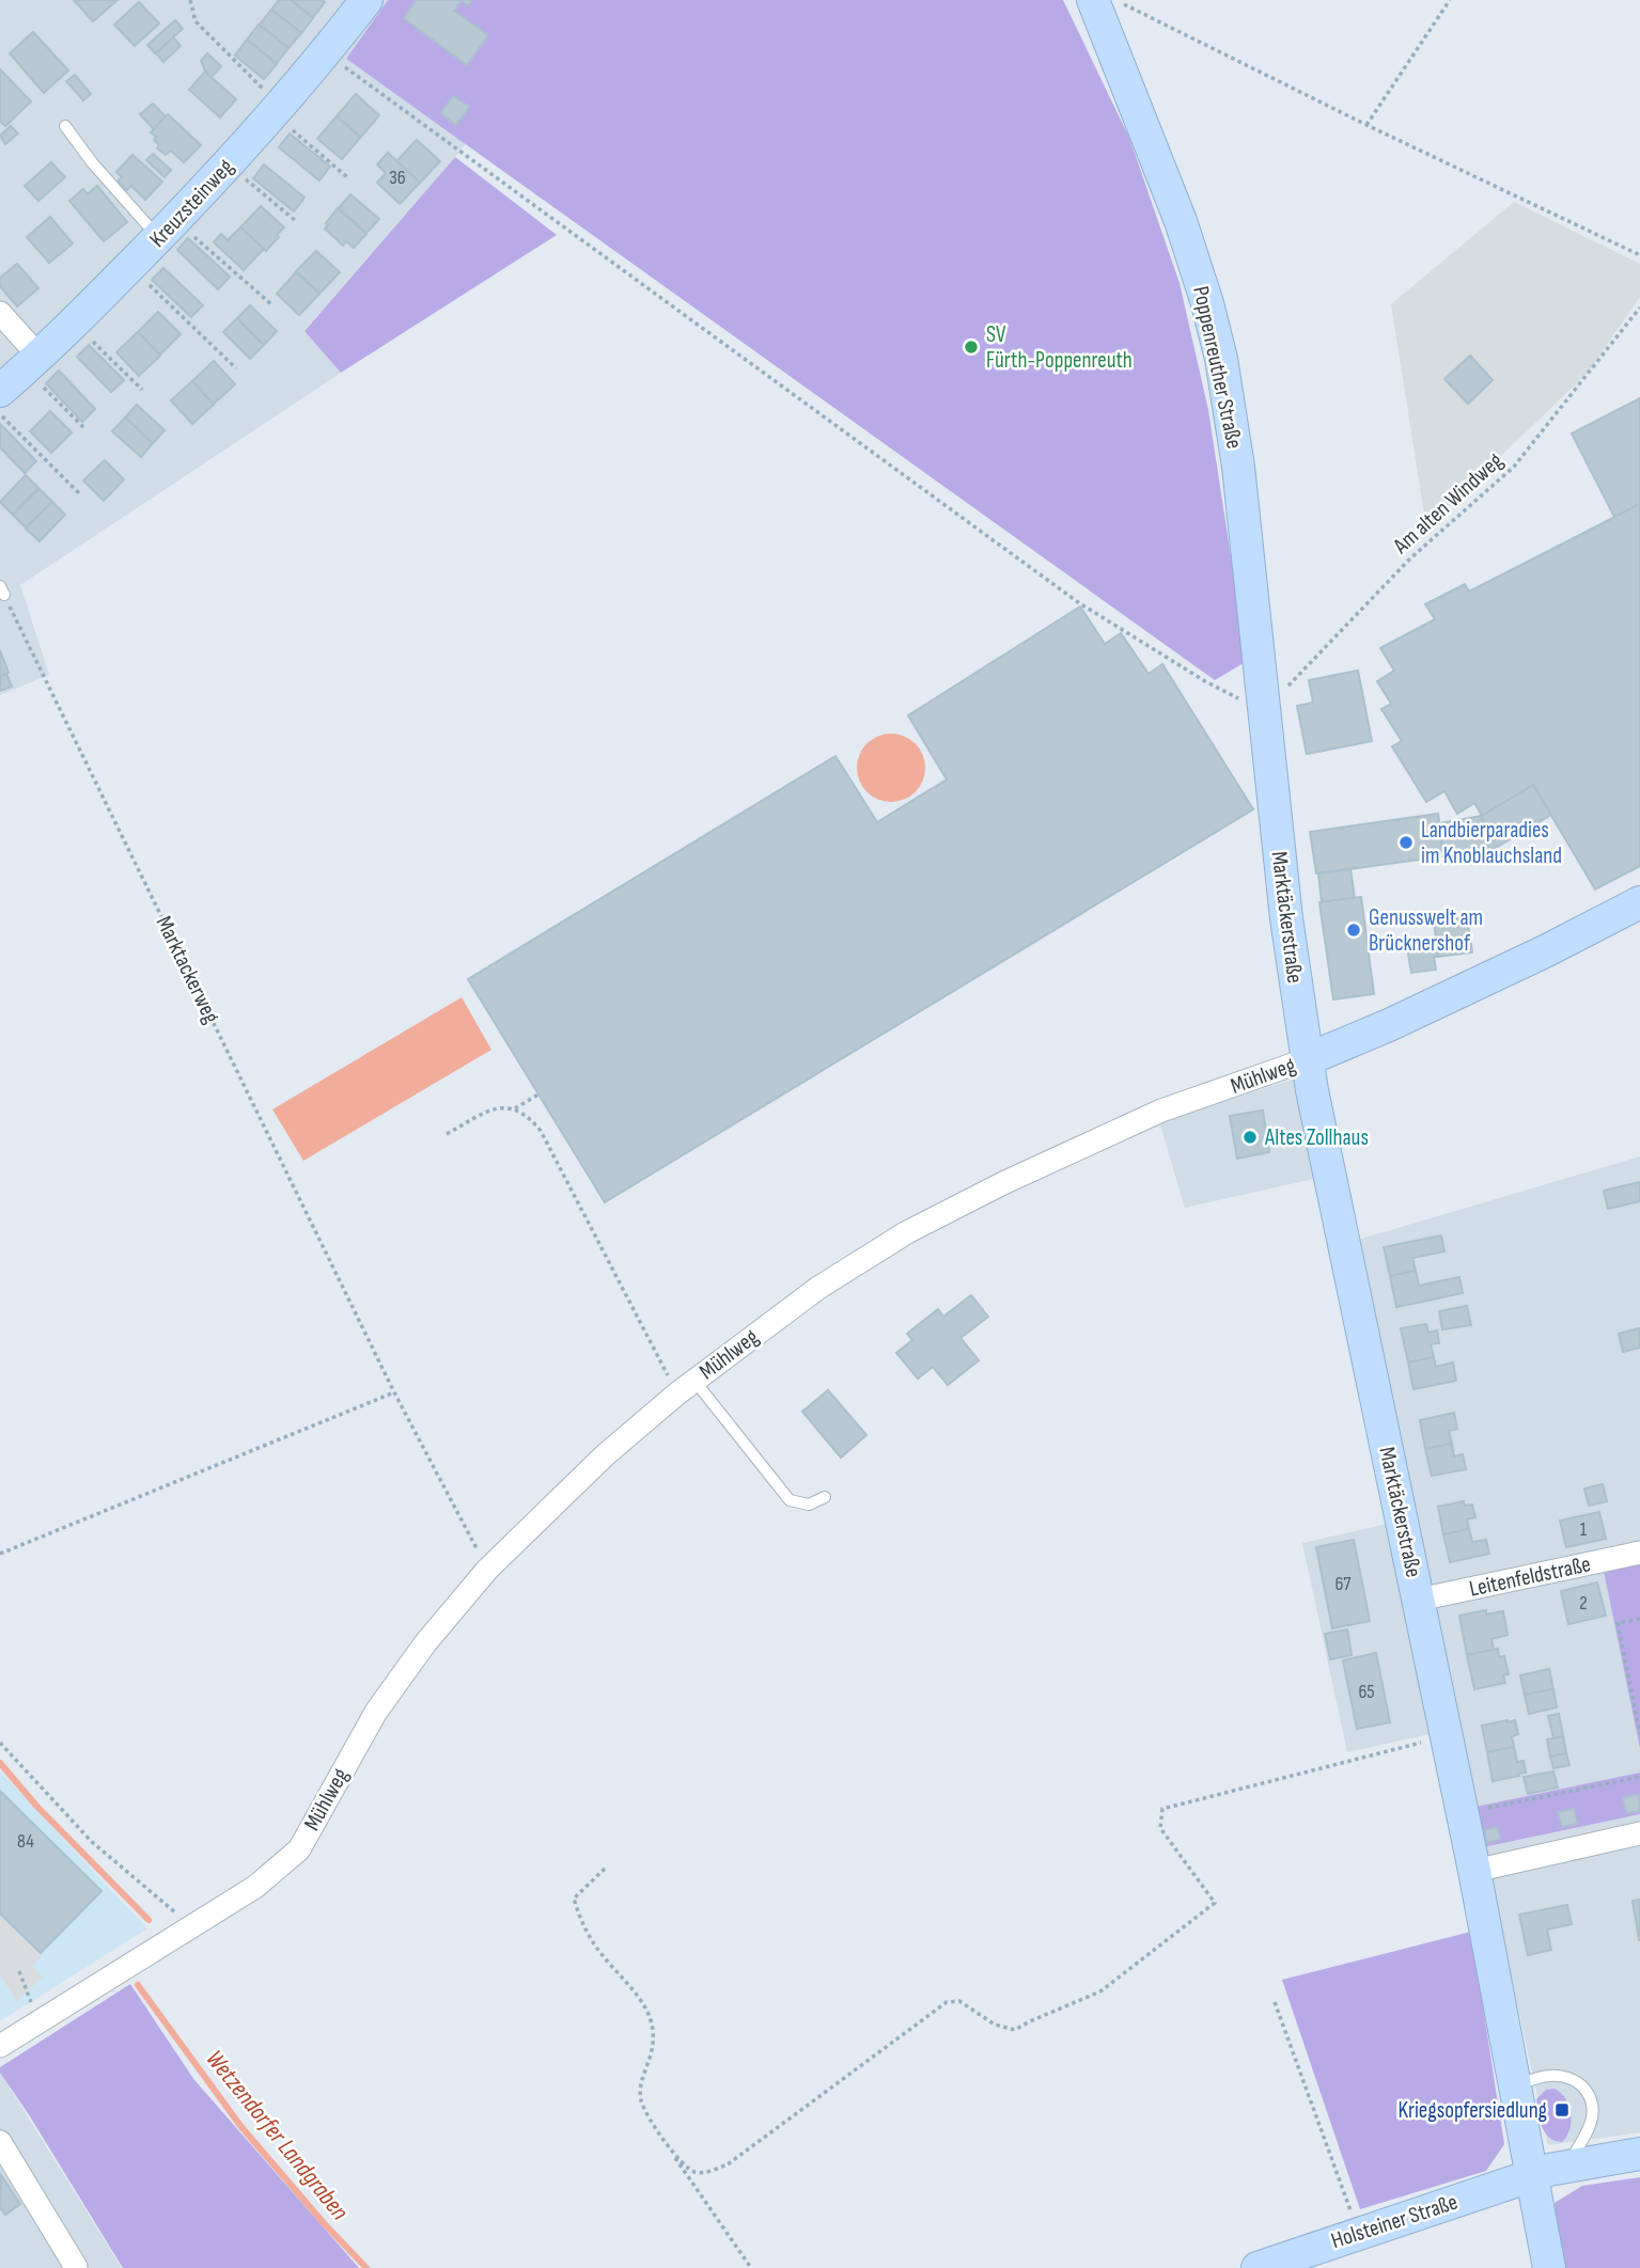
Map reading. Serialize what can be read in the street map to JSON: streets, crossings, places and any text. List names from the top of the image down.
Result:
{
  "streets": {
    "street": [
      "Kreuzsteinweg",
      "Poppenreuther Straße",
      "Marktäckerstraße",
      "Mühlweg",
      "Leitenfeldstraße",
      "Holsteiner Straße"
    ],
    "path": ["Am alten Windweg", "Marktackerweg"]
  },
  "crossings": [
    ["Poppenreuther Straße", "Am alten Windweg"],
    ["Poppenreuther Straße", "Marktäckerstraße"],
    ["Marktäckerstraße", "Mühlweg"],
    ["Marktäckerstraße", "Leitenfeldstraße"],
    ["Marktäckerstraße", "Holsteiner Straße"],
    ["Marktackerweg", "Mühlweg"]
  ],
  "water": ["Wetzendorfer Landgraben"],
  "places": {
    "other": [
      "SV Fürth-Poppenreuth",
      "Landbierparadies im Knoblauchsland",
      "Genusswelt am Brücknershof",
      "Altes Zollhaus"
    ],
    "transit": ["Kriegsopfersiedlung"]
  },
  "house_numbers": [
    "36",
    "1",
    "67",
    "2",
    "65",
    "84"
  ]
}
